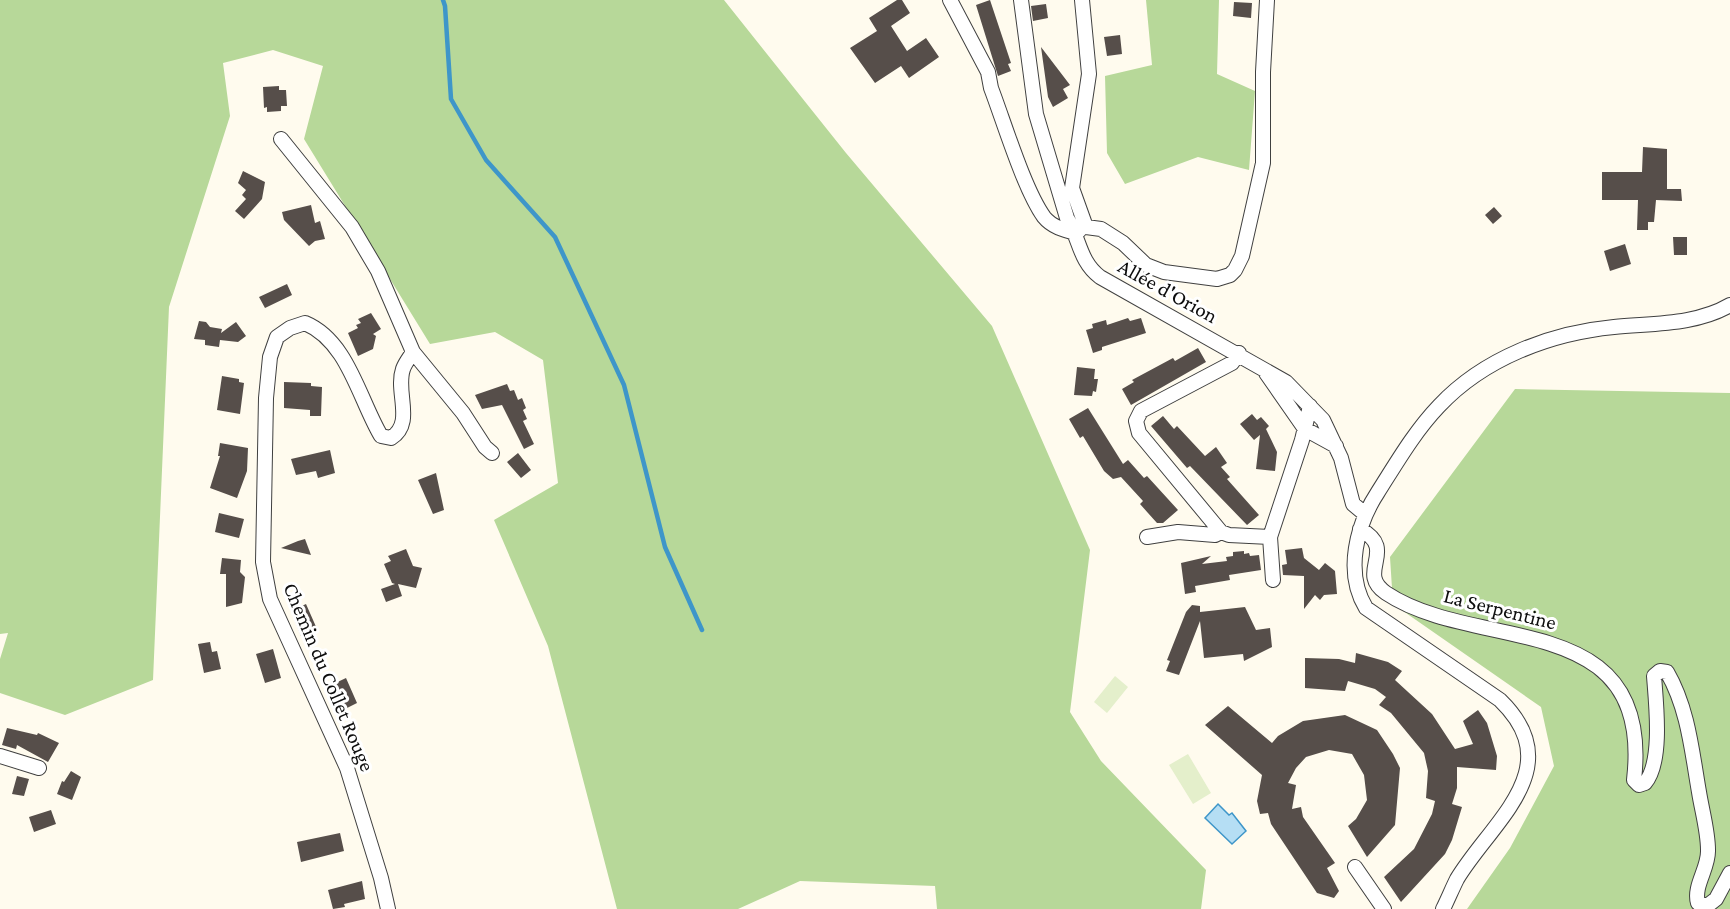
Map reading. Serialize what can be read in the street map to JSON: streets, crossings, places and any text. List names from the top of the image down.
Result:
{
  "streets": {
    "street": ["Allée d'Orion", "La Serpentine", "Chemin du Collet Rouge"]
  }
}
